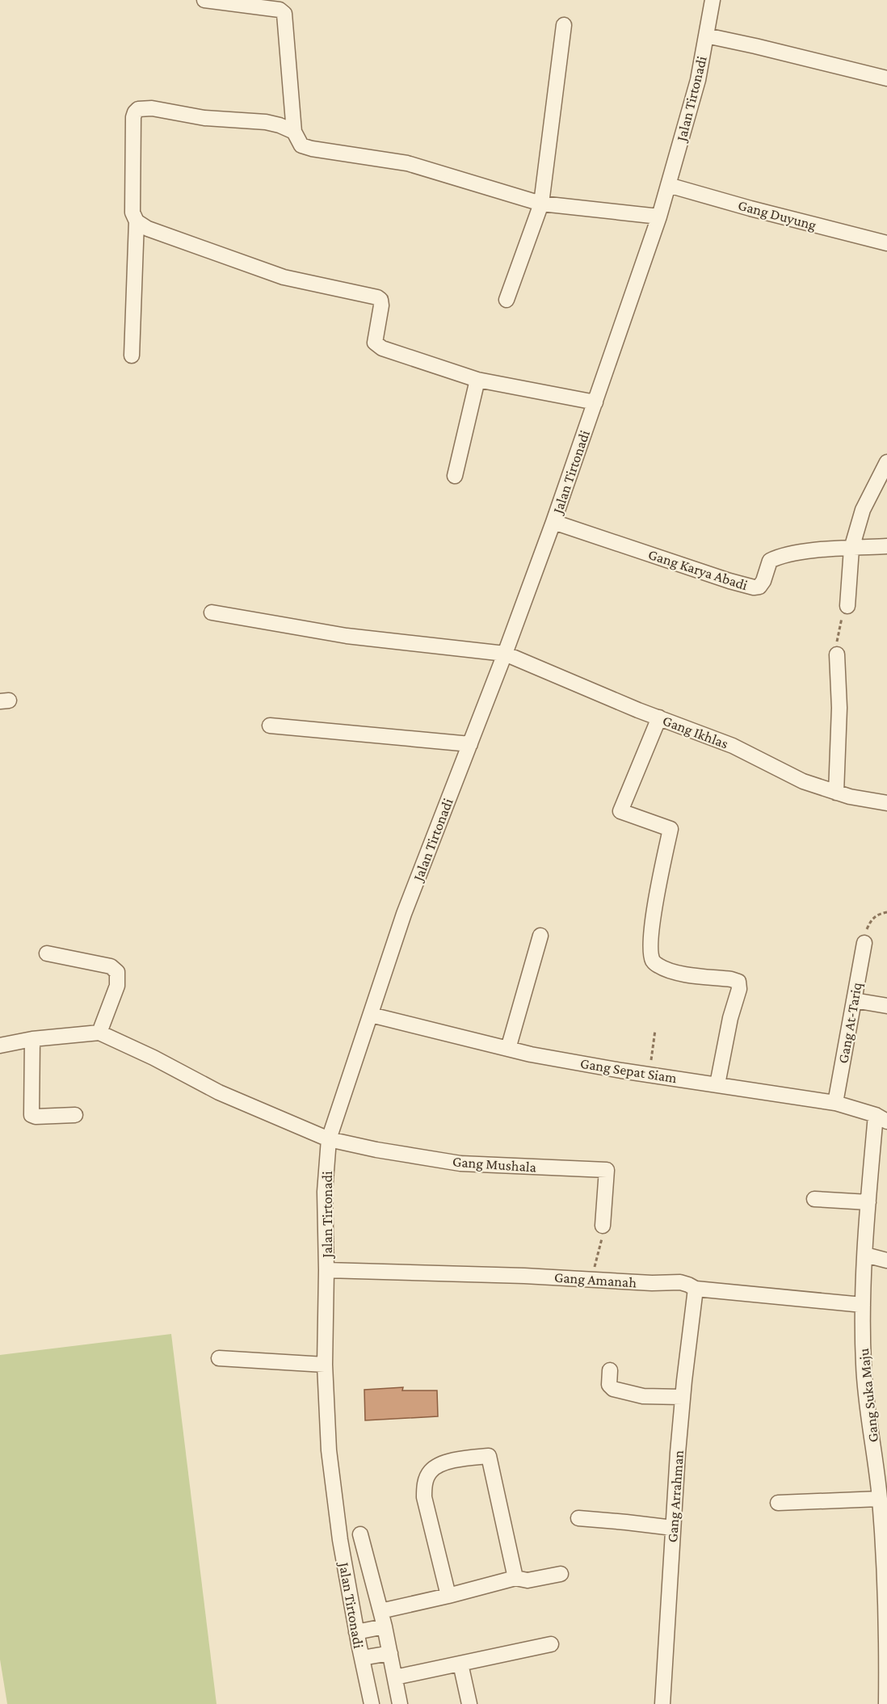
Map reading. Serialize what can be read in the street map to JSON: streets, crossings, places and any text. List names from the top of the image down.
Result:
{
  "streets": {
    "street": [
      "Jalan Tirtonadi",
      "Gang Duyung",
      "Gang Karya Abadi",
      "Gang Ikhlas",
      "Gang At-Tariq",
      "Gang Sepat Siam",
      "Gang Mushala",
      "Gang Amanah",
      "Gang Suka Maju",
      "Gang Arrahman"
    ]
  },
  "crossings": [
    ["Jalan Tirtonadi", "Gang Duyung"],
    ["Jalan Tirtonadi", "Gang Karya Abadi"],
    ["Jalan Tirtonadi", "Gang Ikhlas"],
    ["Jalan Tirtonadi", "Gang Sepat Siam"],
    ["Jalan Tirtonadi", "Gang Mushala"],
    ["Jalan Tirtonadi", "Gang Amanah"],
    ["Gang At-Tariq", "Gang Sepat Siam"],
    ["Gang Sepat Siam", "Gang Suka Maju"],
    ["Gang Amanah", "Gang Suka Maju"],
    ["Gang Amanah", "Gang Arrahman"]
  ]
}
